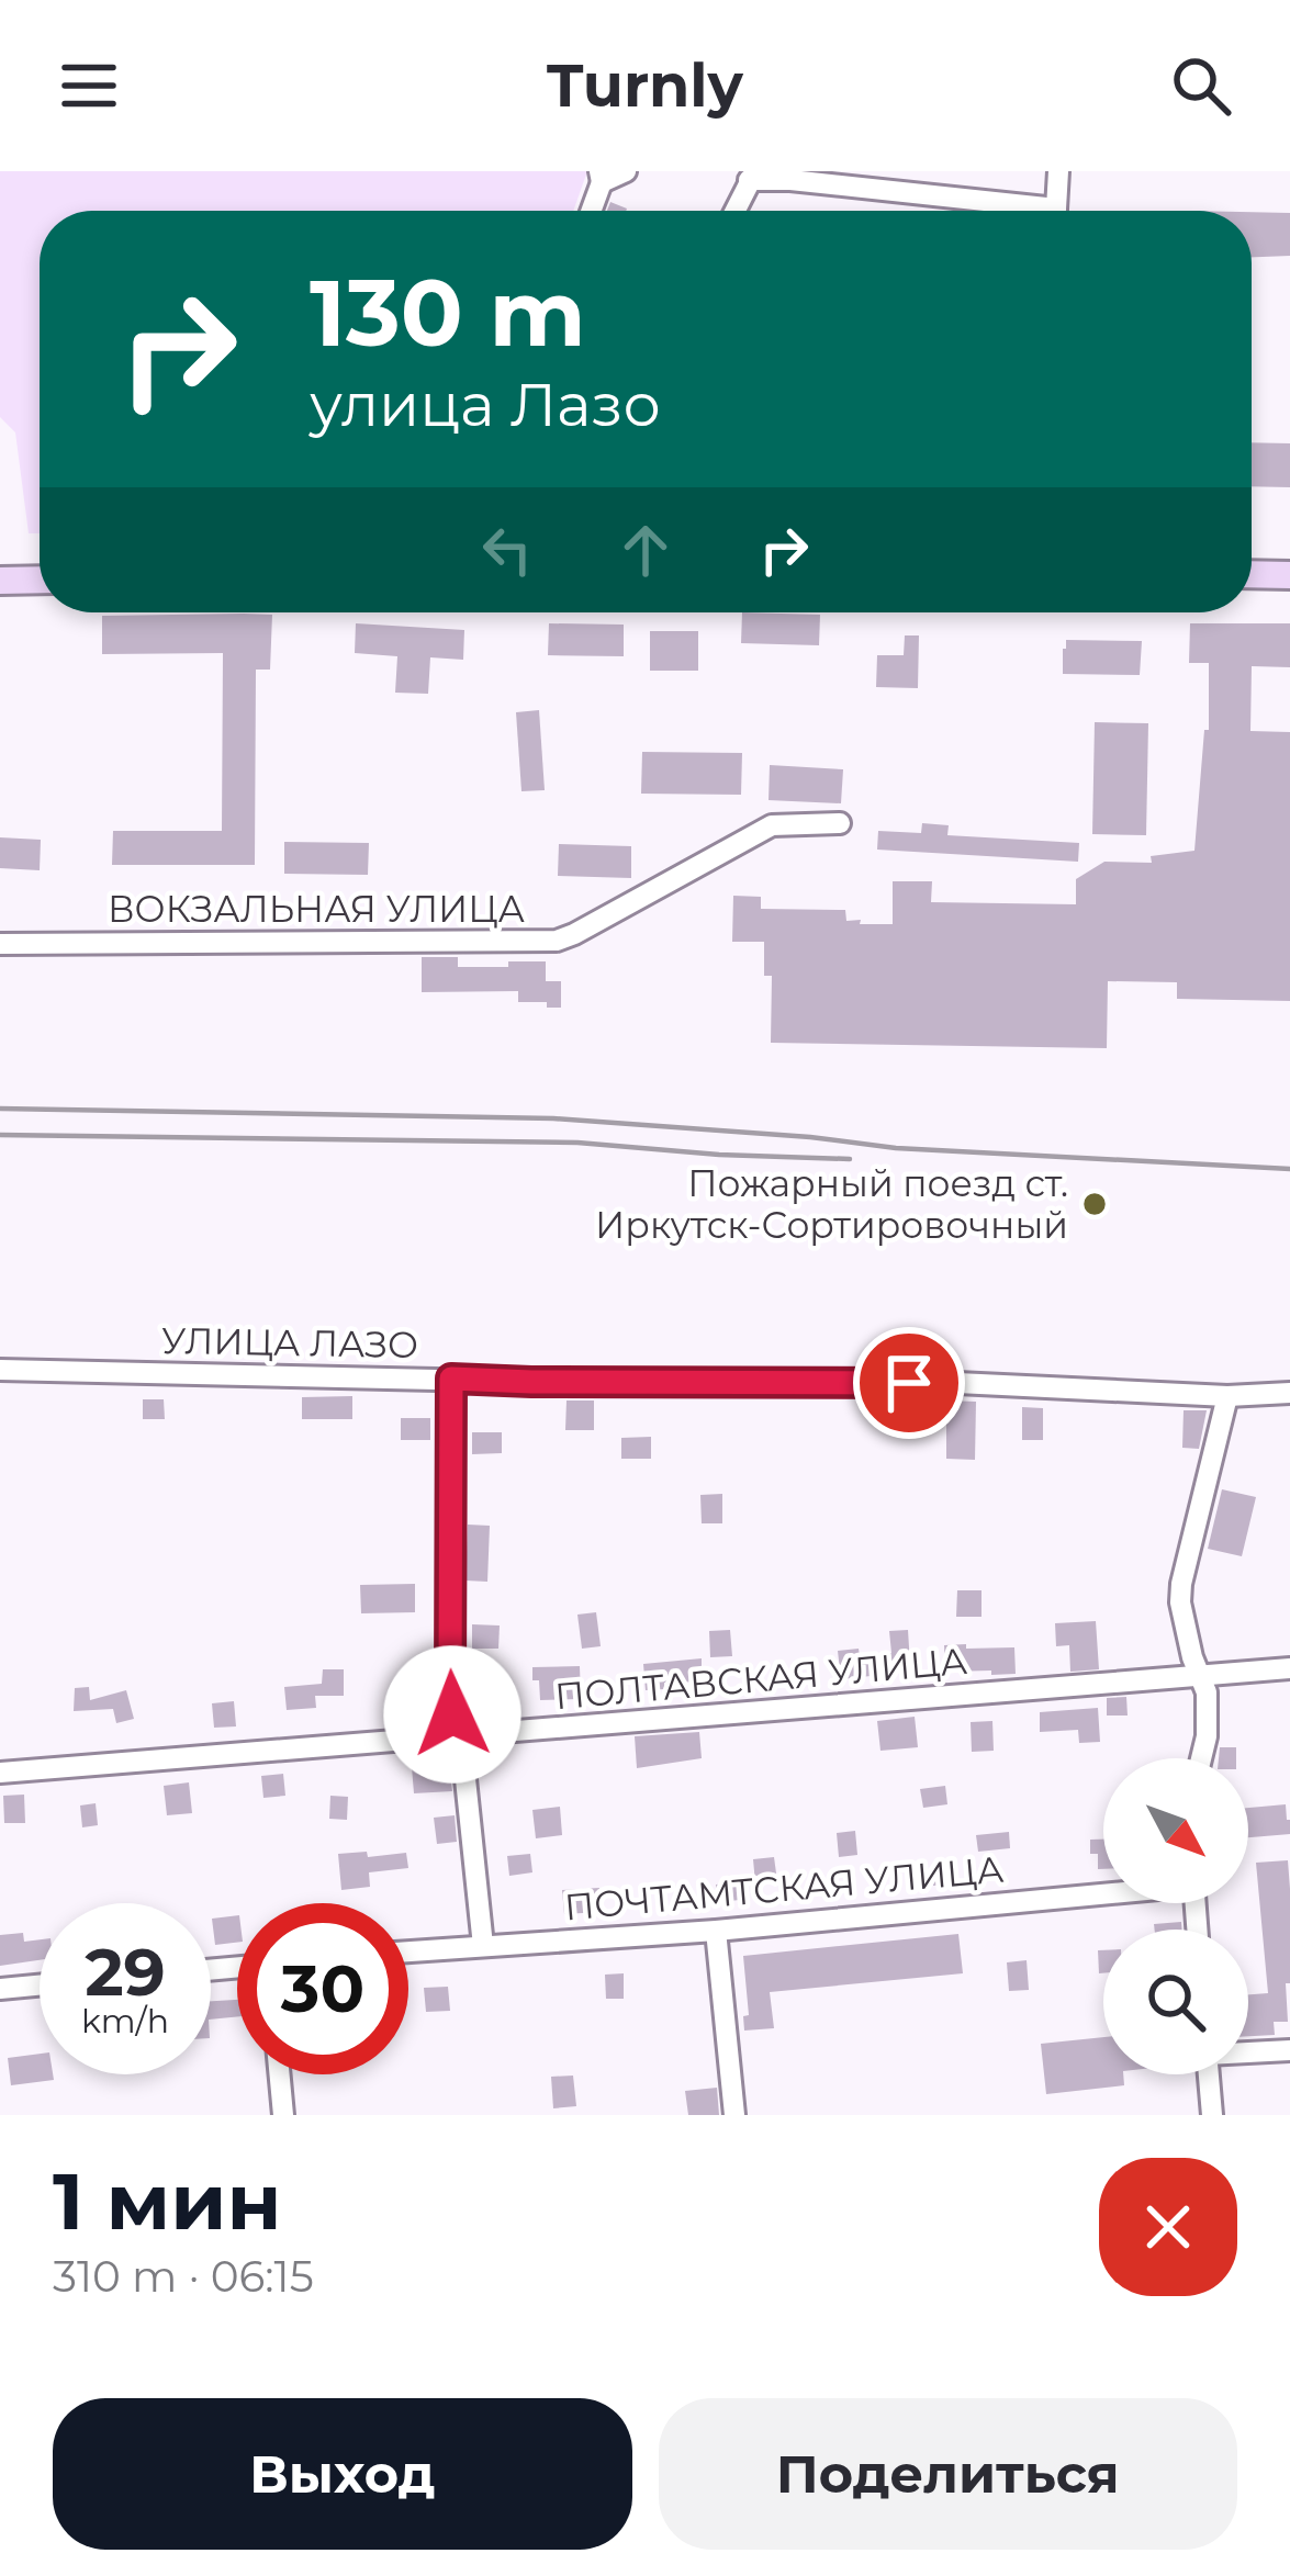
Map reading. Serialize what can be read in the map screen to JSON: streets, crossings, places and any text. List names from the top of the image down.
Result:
{
  "streets": {
    "street": [
      "ВОКЗАЛЬНАЯ УЛИЦА",
      "УЛИЦА ЛАЗО",
      "ПОЛТАВСКАЯ УЛИЦА",
      "ПОЧТАМТСКАЯ УЛИЦА"
    ]
  },
  "places": ["Пожарный поезд ст. Иркутск-Сортировочный"],
  "north": "bottom right",
  "page": {
    "header": "Turnly",
    "turn": ["130 m", "улица Лазо"],
    "speed": "29 km/h",
    "limit": "30",
    "heading": ["1 мин", "310 m · 06:15"],
    "buttons": ["Выход", "Поделиться"]
  }
}
